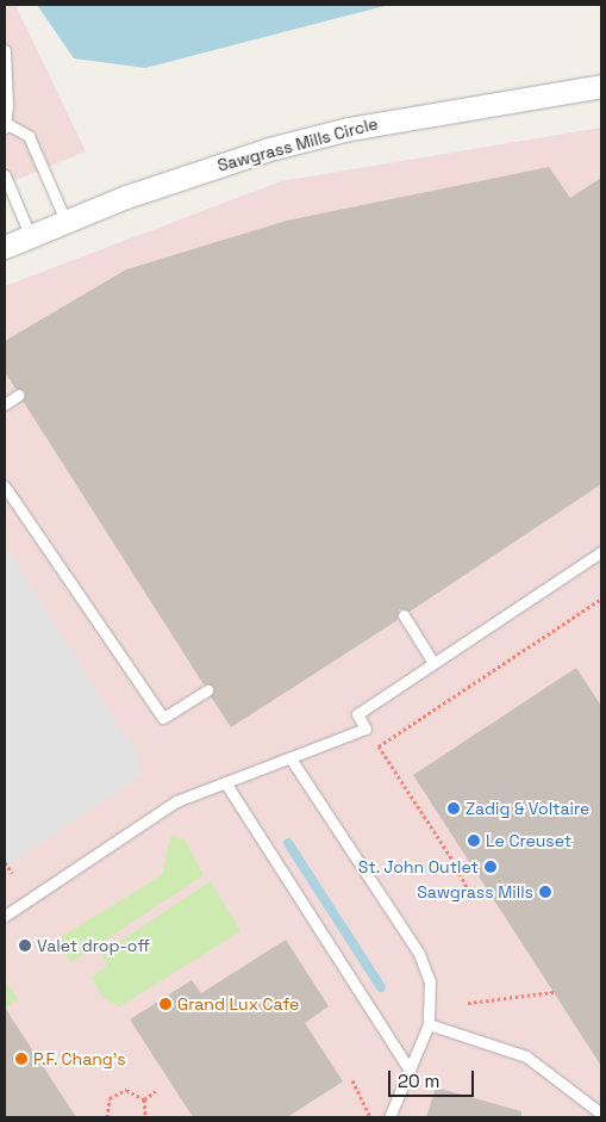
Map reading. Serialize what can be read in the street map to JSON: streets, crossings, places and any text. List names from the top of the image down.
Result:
{
  "streets": {
    "street": ["Sawgrass Mills Circle"]
  },
  "places": [
    "Zadig & Voltaire",
    "Le Creuset",
    "St. John Outlet",
    "Sawgrass Mills",
    "Valet drop-off",
    "Grand Lux Cafe",
    "P.F. Chang's"
  ],
  "scale_bar": "20 m"
}
